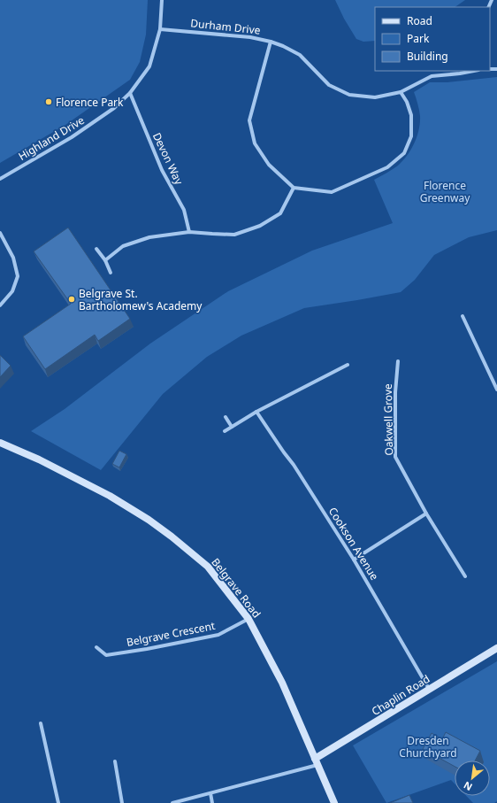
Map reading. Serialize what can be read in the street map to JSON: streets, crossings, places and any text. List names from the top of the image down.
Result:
{
  "streets": {
    "main road": ["Belgrave Road", "Chaplin Road"],
    "street": [
      "Durham Drive",
      "Highland Drive",
      "Devon Way",
      "Oakwell Grove",
      "Cookson Avenue",
      "Belgrave Crescent"
    ]
  },
  "crossings": [
    ["Durham Drive", "Highland Drive"],
    ["Highland Drive", "Devon Way"],
    ["Cookson Avenue", "Chaplin Road"],
    ["Belgrave Road", "Belgrave Crescent"],
    ["Belgrave Road", "Chaplin Road"]
  ],
  "parks": ["Florence Greenway", "Dresden Churchyard"],
  "places": ["Florence Park", "Belgrave St. Bartholomew's Academy"],
  "legend": ["Road", "Park", "Building"],
  "north": "bottom left"
}
